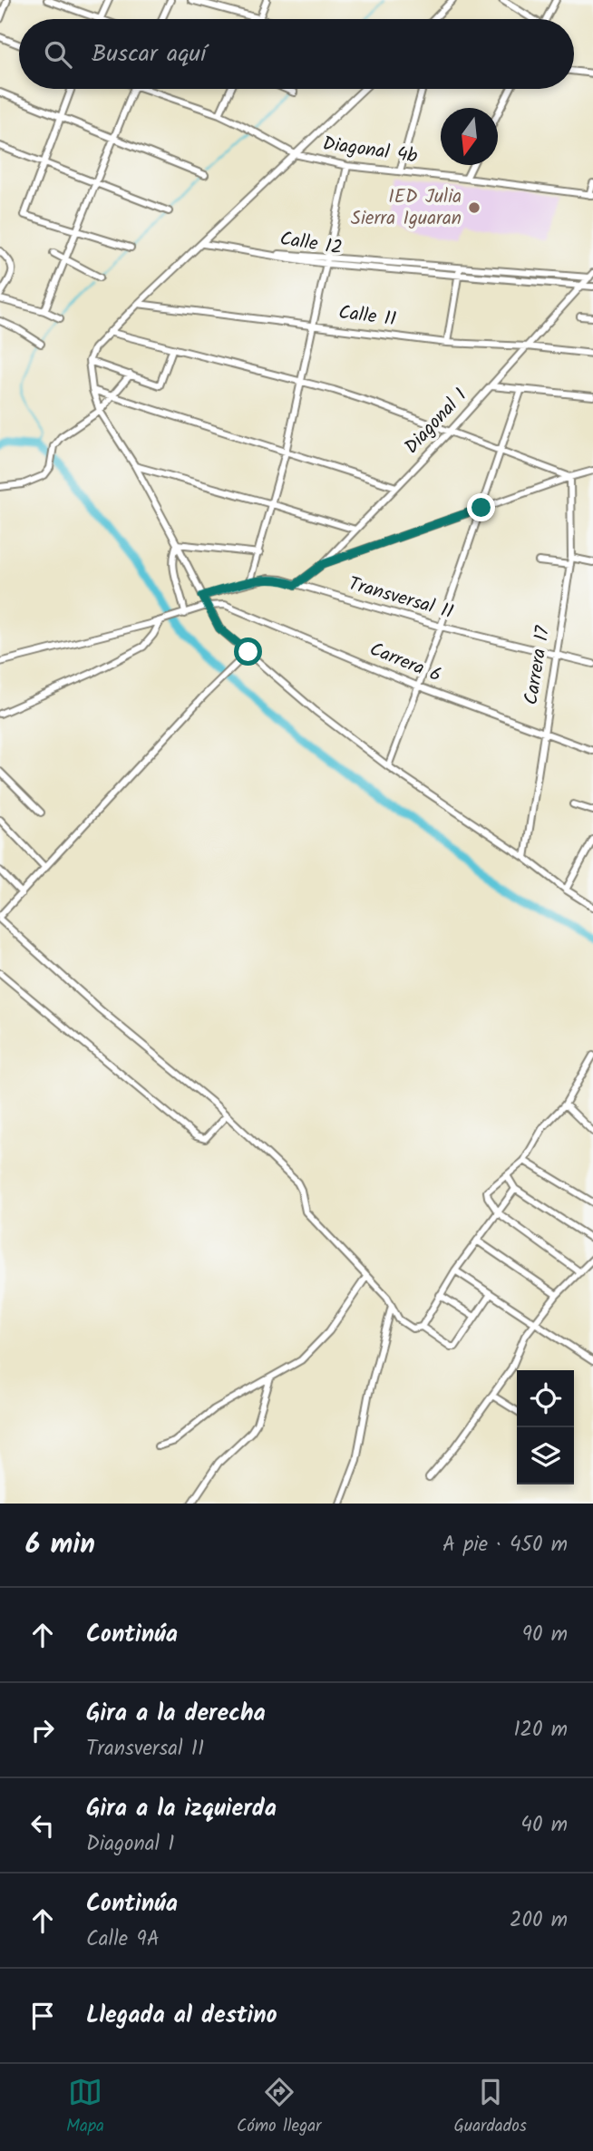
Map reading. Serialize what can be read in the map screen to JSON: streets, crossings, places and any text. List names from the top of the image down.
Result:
{
  "streets": {
    "street": [
      "Diagonal 4b",
      "Calle 12",
      "Calle 11",
      "Diagonal 1",
      "Transversal 11",
      "Carrera 6",
      "Carrera 17"
    ]
  },
  "crossings": [
    ["Calle 12", "Diagonal 1"],
    ["Calle 11", "Diagonal 1"],
    ["Diagonal 1", "Transversal 11"],
    ["Transversal 11", "Carrera 17"],
    ["Carrera 6", "Carrera 17"]
  ],
  "places": ["IED Julia Sierra Iguaran"],
  "north": "bottom",
  "page": {
    "search": "Buscar aquí",
    "heading": ["6 min", "A pie · 450 m"],
    "list": [
      ["Continúa", "90 m"],
      ["Gira a la derecha", "Transversal 11", "120 m"],
      ["Gira a la izquierda", "Diagonal 1", "40 m"],
      ["Continúa", "Calle 9A", "200 m"],
      "Llegada al destino"
    ],
    "nav": ["Mapa", "Cómo llegar", "Guardados"]
  }
}
